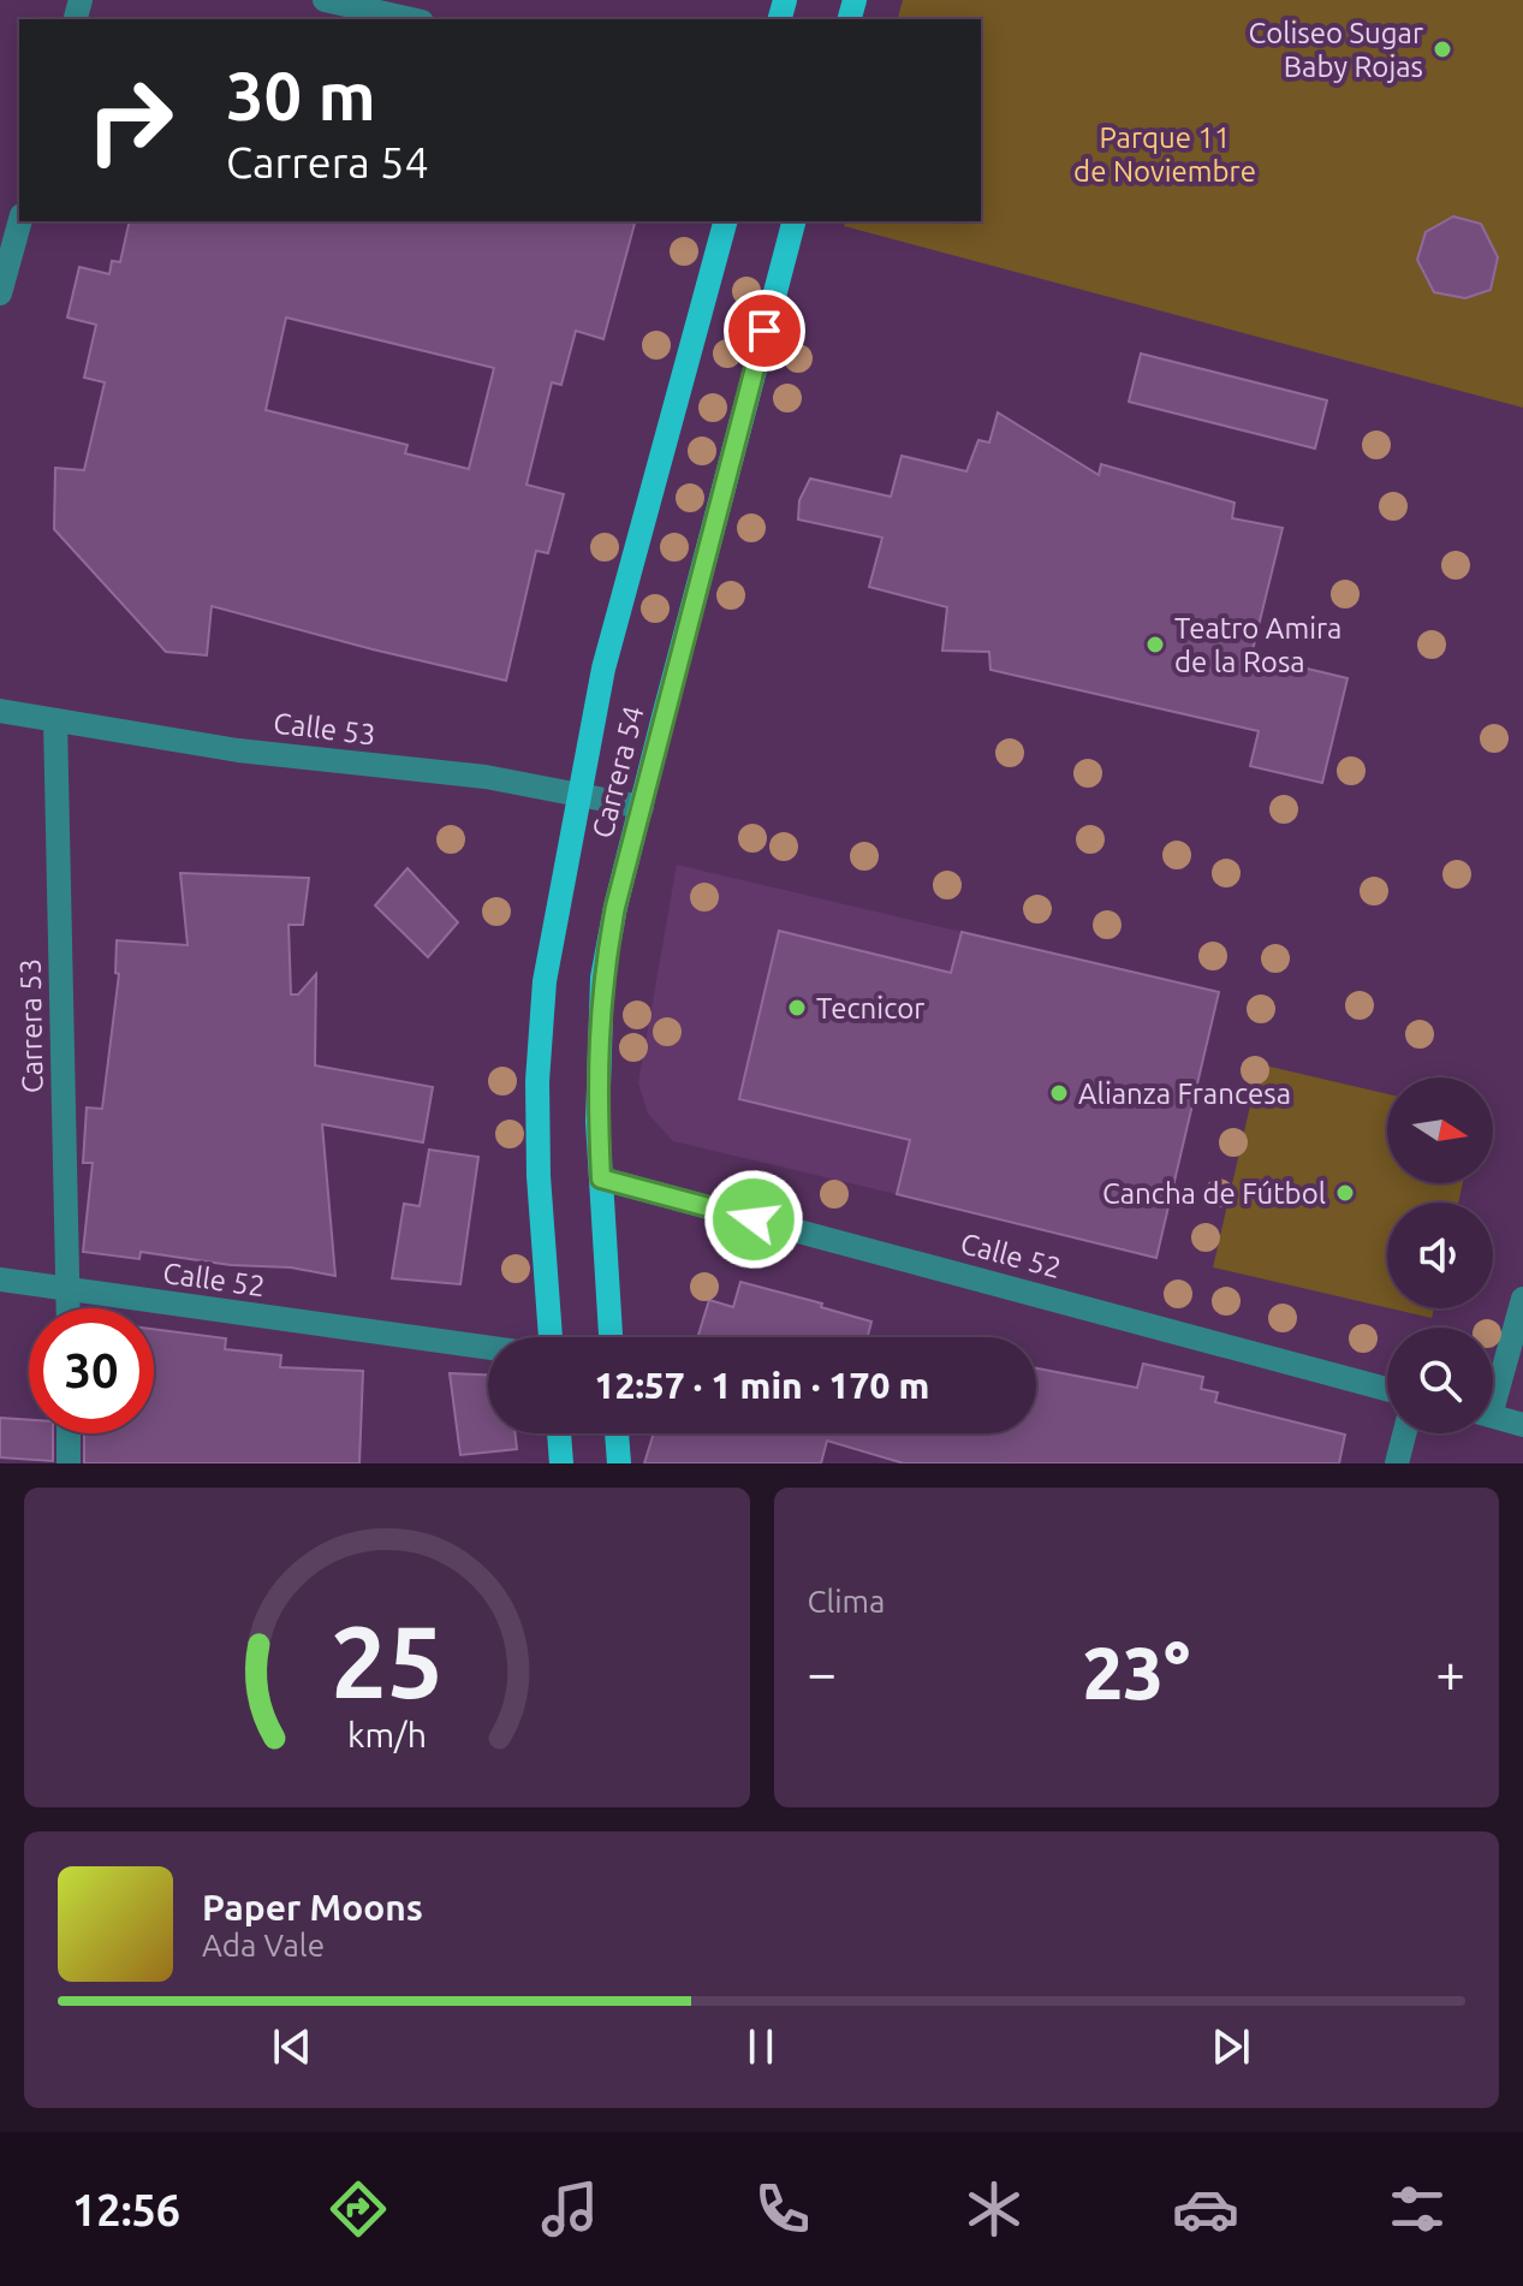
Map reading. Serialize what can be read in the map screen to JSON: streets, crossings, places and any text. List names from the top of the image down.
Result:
{
  "streets": {
    "main road": ["Carrera 54"],
    "street": ["Calle 53", "Carrera 53", "Calle 52"]
  },
  "crossings": [
    ["Calle 53", "Carrera 54"],
    ["Calle 53", "Carrera 53"],
    ["Carrera 54", "Calle 52"],
    ["Carrera 53", "Calle 52"]
  ],
  "parks": ["Parque 11 de Noviembre"],
  "places": [
    "Coliseo Sugar Baby Rojas",
    "Teatro Amira de la Rosa",
    "Tecnicor",
    "Alianza Francesa",
    "Cancha de Fútbol"
  ],
  "north": "right",
  "page": {
    "turn": ["30 m", "Carrera 54"],
    "limit": "30",
    "trip": "12:57 · 1 min · 170 m",
    "tile": "Clima",
    "heat": ["−", "23°", "+"],
    "song": ["Paper Moons", "Ada Vale"],
    "tabs": "12:56",
    "gauge": ["25", "km/h"]
  }
}
